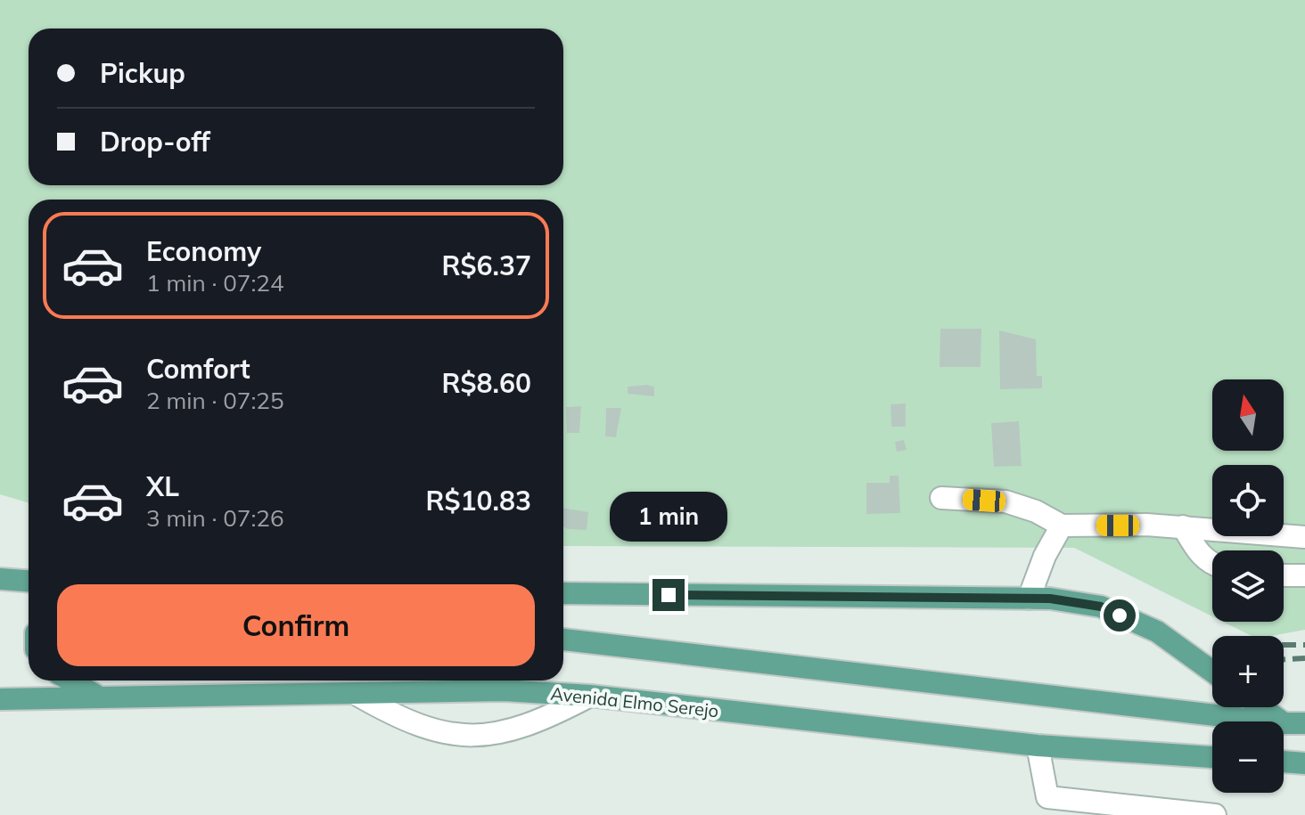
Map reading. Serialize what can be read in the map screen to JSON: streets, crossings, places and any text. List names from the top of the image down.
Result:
{
  "streets": {
    "main road": ["Avenida Elmo Serejo"]
  },
  "north": "top",
  "page": {
    "banner": ["Pickup", "Drop-off"],
    "list": [
      {
        "name": "Economy",
        "note": "1 min · 07:24",
        "value": "R$6.37"
      },
      {
        "name": "Comfort",
        "note": "2 min · 07:25",
        "value": "R$8.60"
      },
      {
        "name": "XL",
        "note": "3 min · 07:26",
        "value": "R$10.83"
      }
    ],
    "map_buttons": ["+", "−"],
    "bubble": "1 min",
    "buttons": "Confirm"
  }
}
